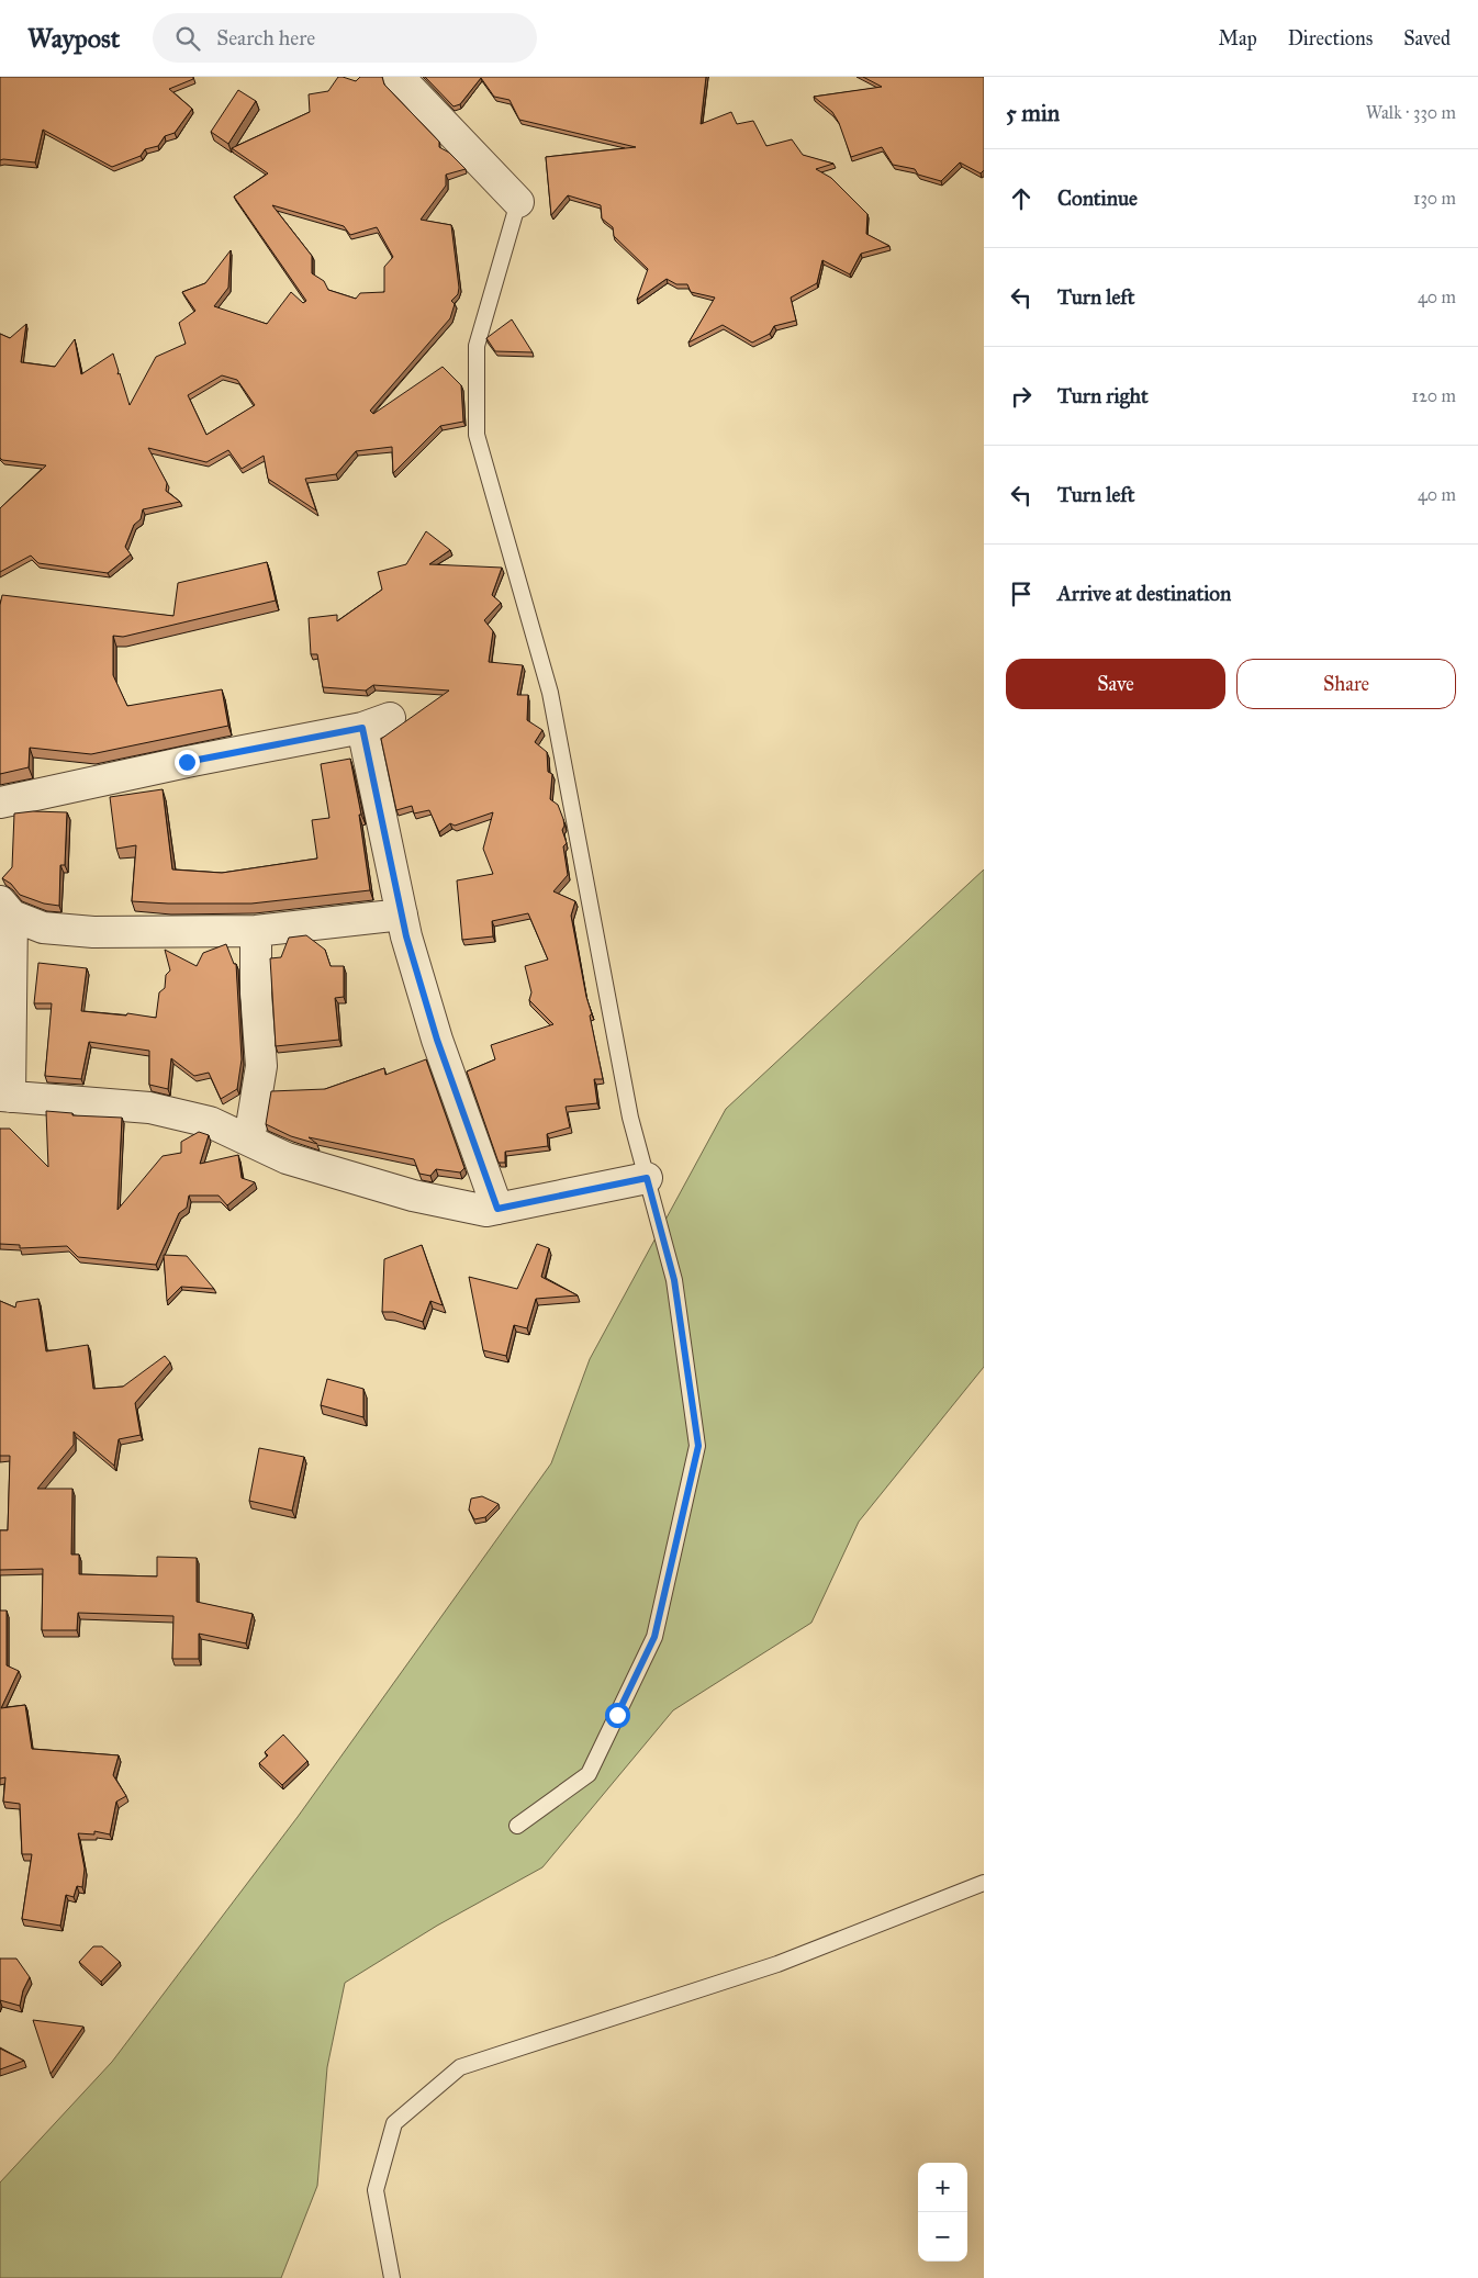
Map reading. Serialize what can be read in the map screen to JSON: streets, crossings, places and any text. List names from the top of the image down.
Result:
{
  "page": {
    "header": "Waypost",
    "search": "Search here",
    "nav": ["Map", "Directions", "Saved"],
    "heading": ["5 min", "Walk · 330 m"],
    "list": [
      ["Continue", "130 m"],
      ["Turn left", "40 m"],
      ["Turn right", "120 m"],
      ["Turn left", "40 m"],
      "Arrive at destination"
    ],
    "buttons": ["Save", "Share"],
    "map_buttons": ["+", "−"]
  }
}
